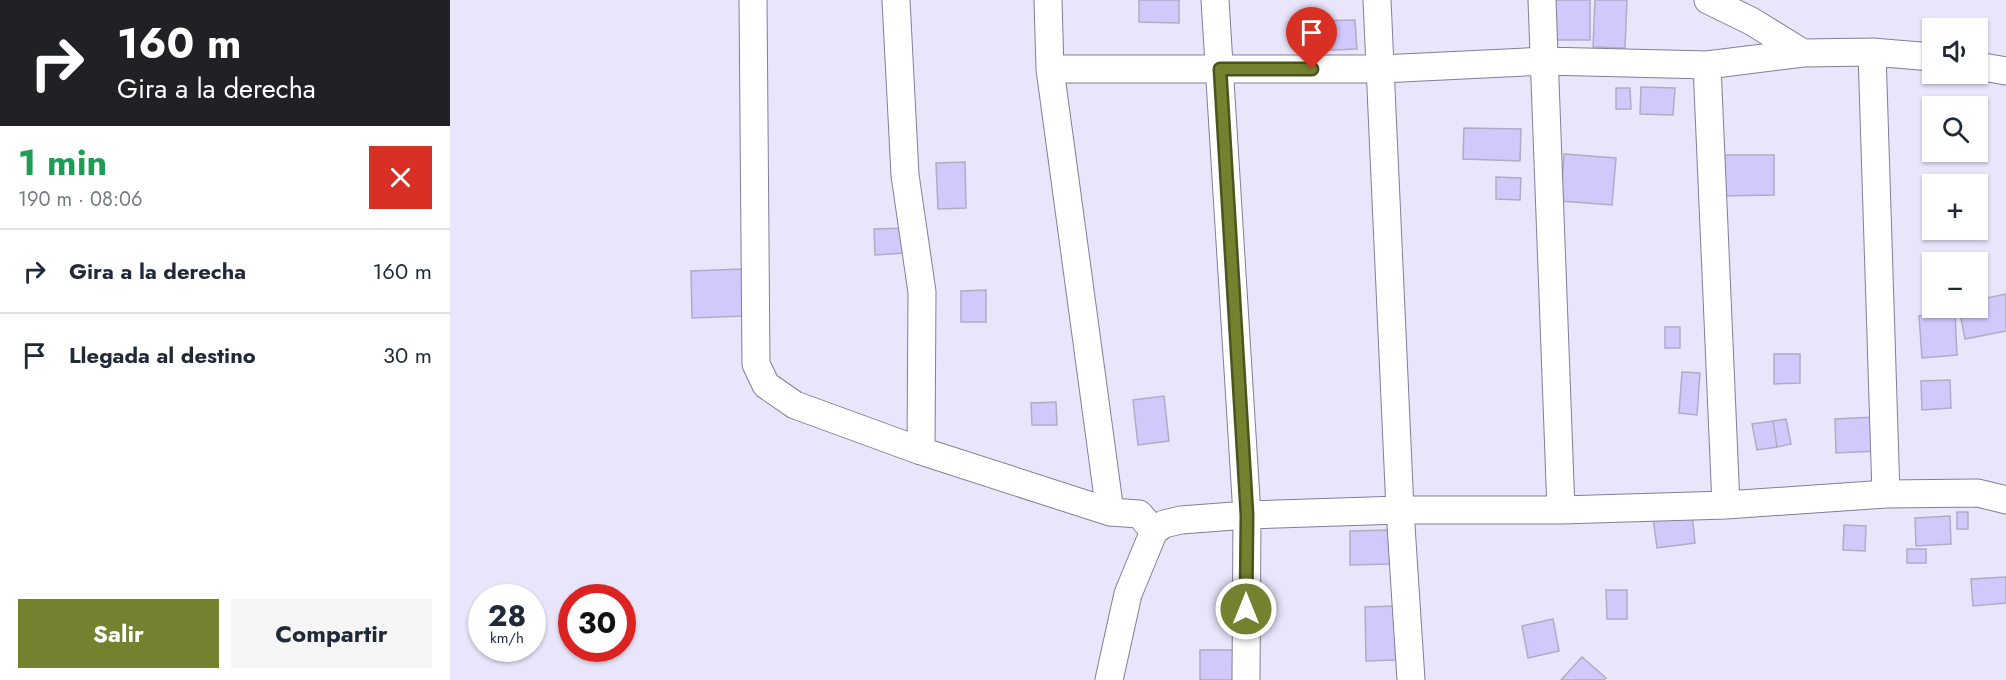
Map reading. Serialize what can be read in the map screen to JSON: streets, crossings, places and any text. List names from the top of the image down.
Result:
{
  "page": {
    "turn": ["160 m", "Gira a la derecha"],
    "map_buttons": ["+", "−"],
    "heading": ["1 min", "190 m · 08:06"],
    "list": [
      {
        "name": "Gira a la derecha",
        "value": "160 m"
      },
      {
        "name": "Llegada al destino",
        "value": "30 m"
      }
    ],
    "speed": "28 km/h",
    "limit": "30",
    "buttons": ["Salir", "Compartir"]
  }
}
